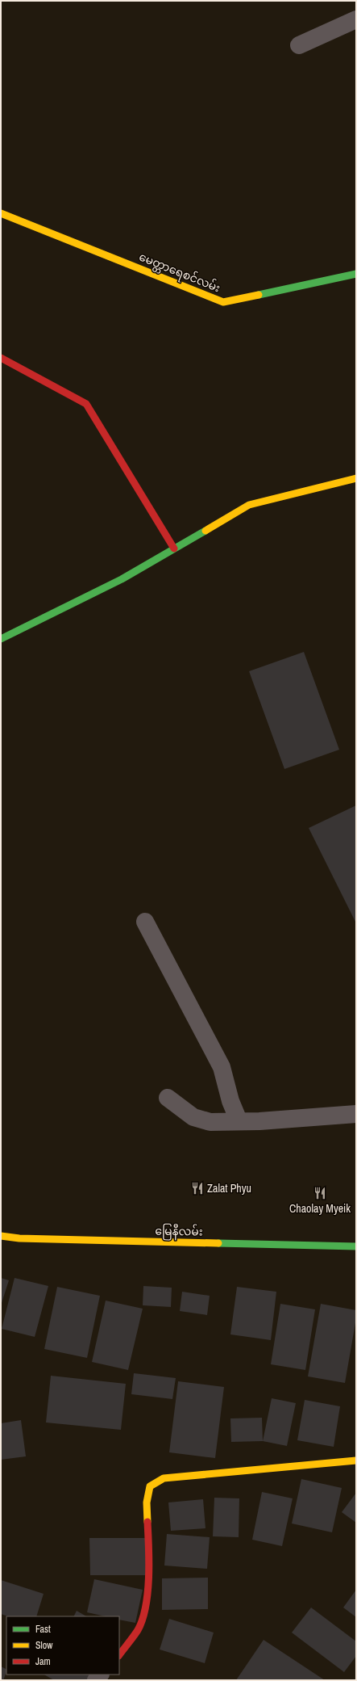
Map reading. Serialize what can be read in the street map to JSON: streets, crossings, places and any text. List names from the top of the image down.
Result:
{
  "streets": {
    "street": ["မေတ္တာရေစင်လမ်း", "မြေနီလမ်း"]
  },
  "places": {
    "restaurant": ["Zalat Phyu", "Chaolay Myeik"]
  },
  "legend": ["Fast", "Slow", "Jam"]
}
